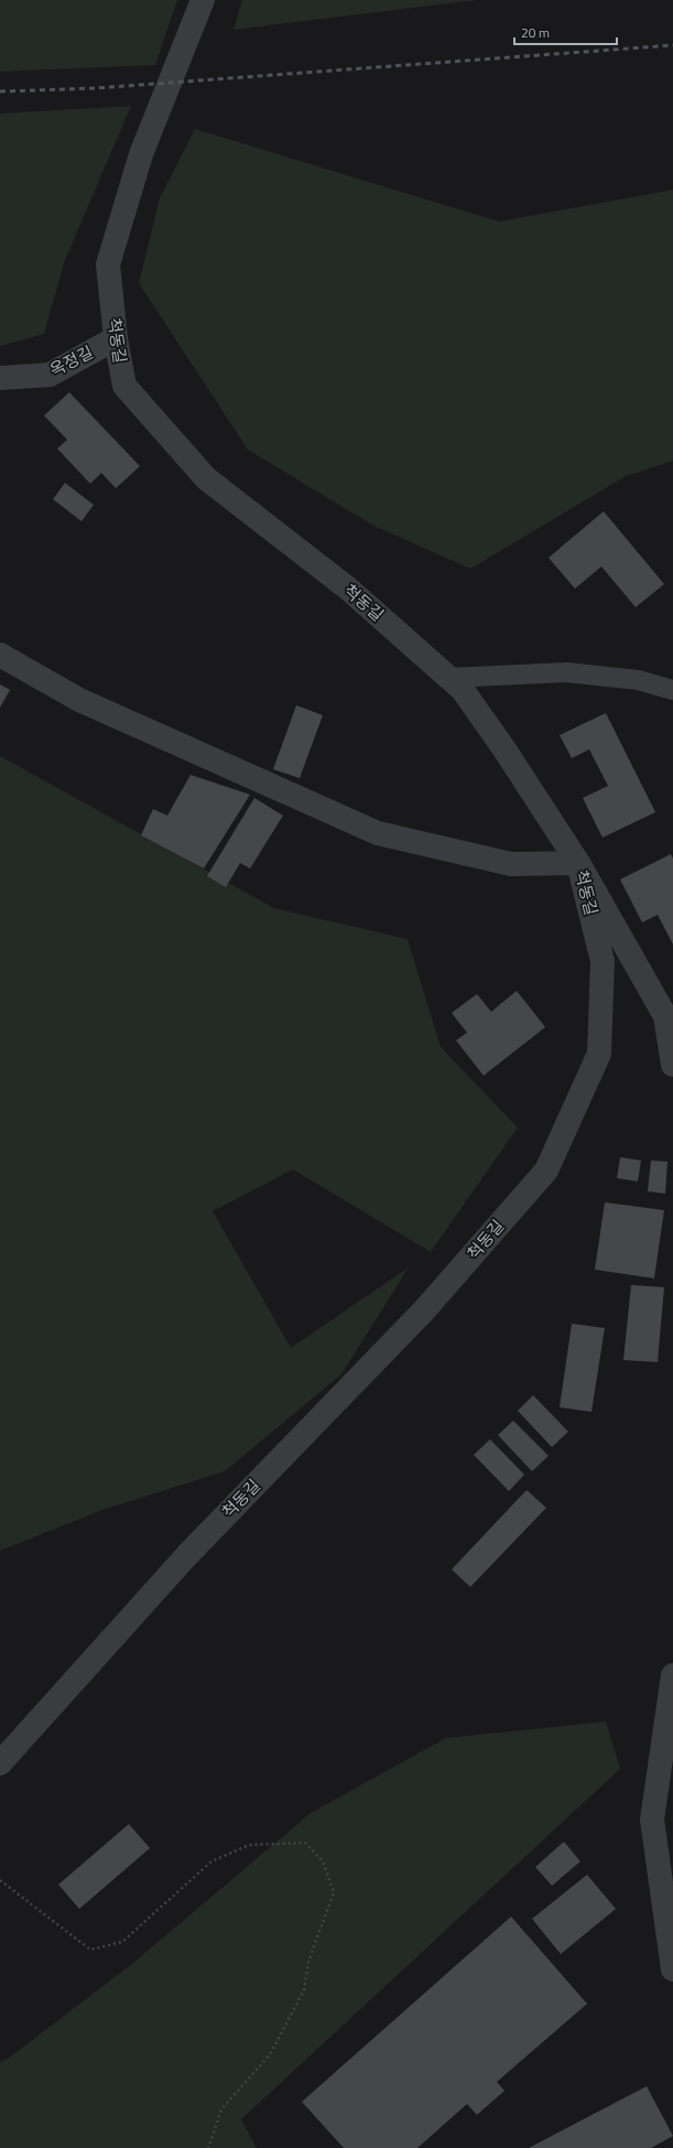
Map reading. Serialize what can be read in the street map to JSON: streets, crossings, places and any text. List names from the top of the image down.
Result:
{
  "streets": {
    "street": ["척동길", "옥정길"]
  },
  "crossings": [
    ["척동길", "옥정길"]
  ],
  "scale_bar": "20 m"
}
